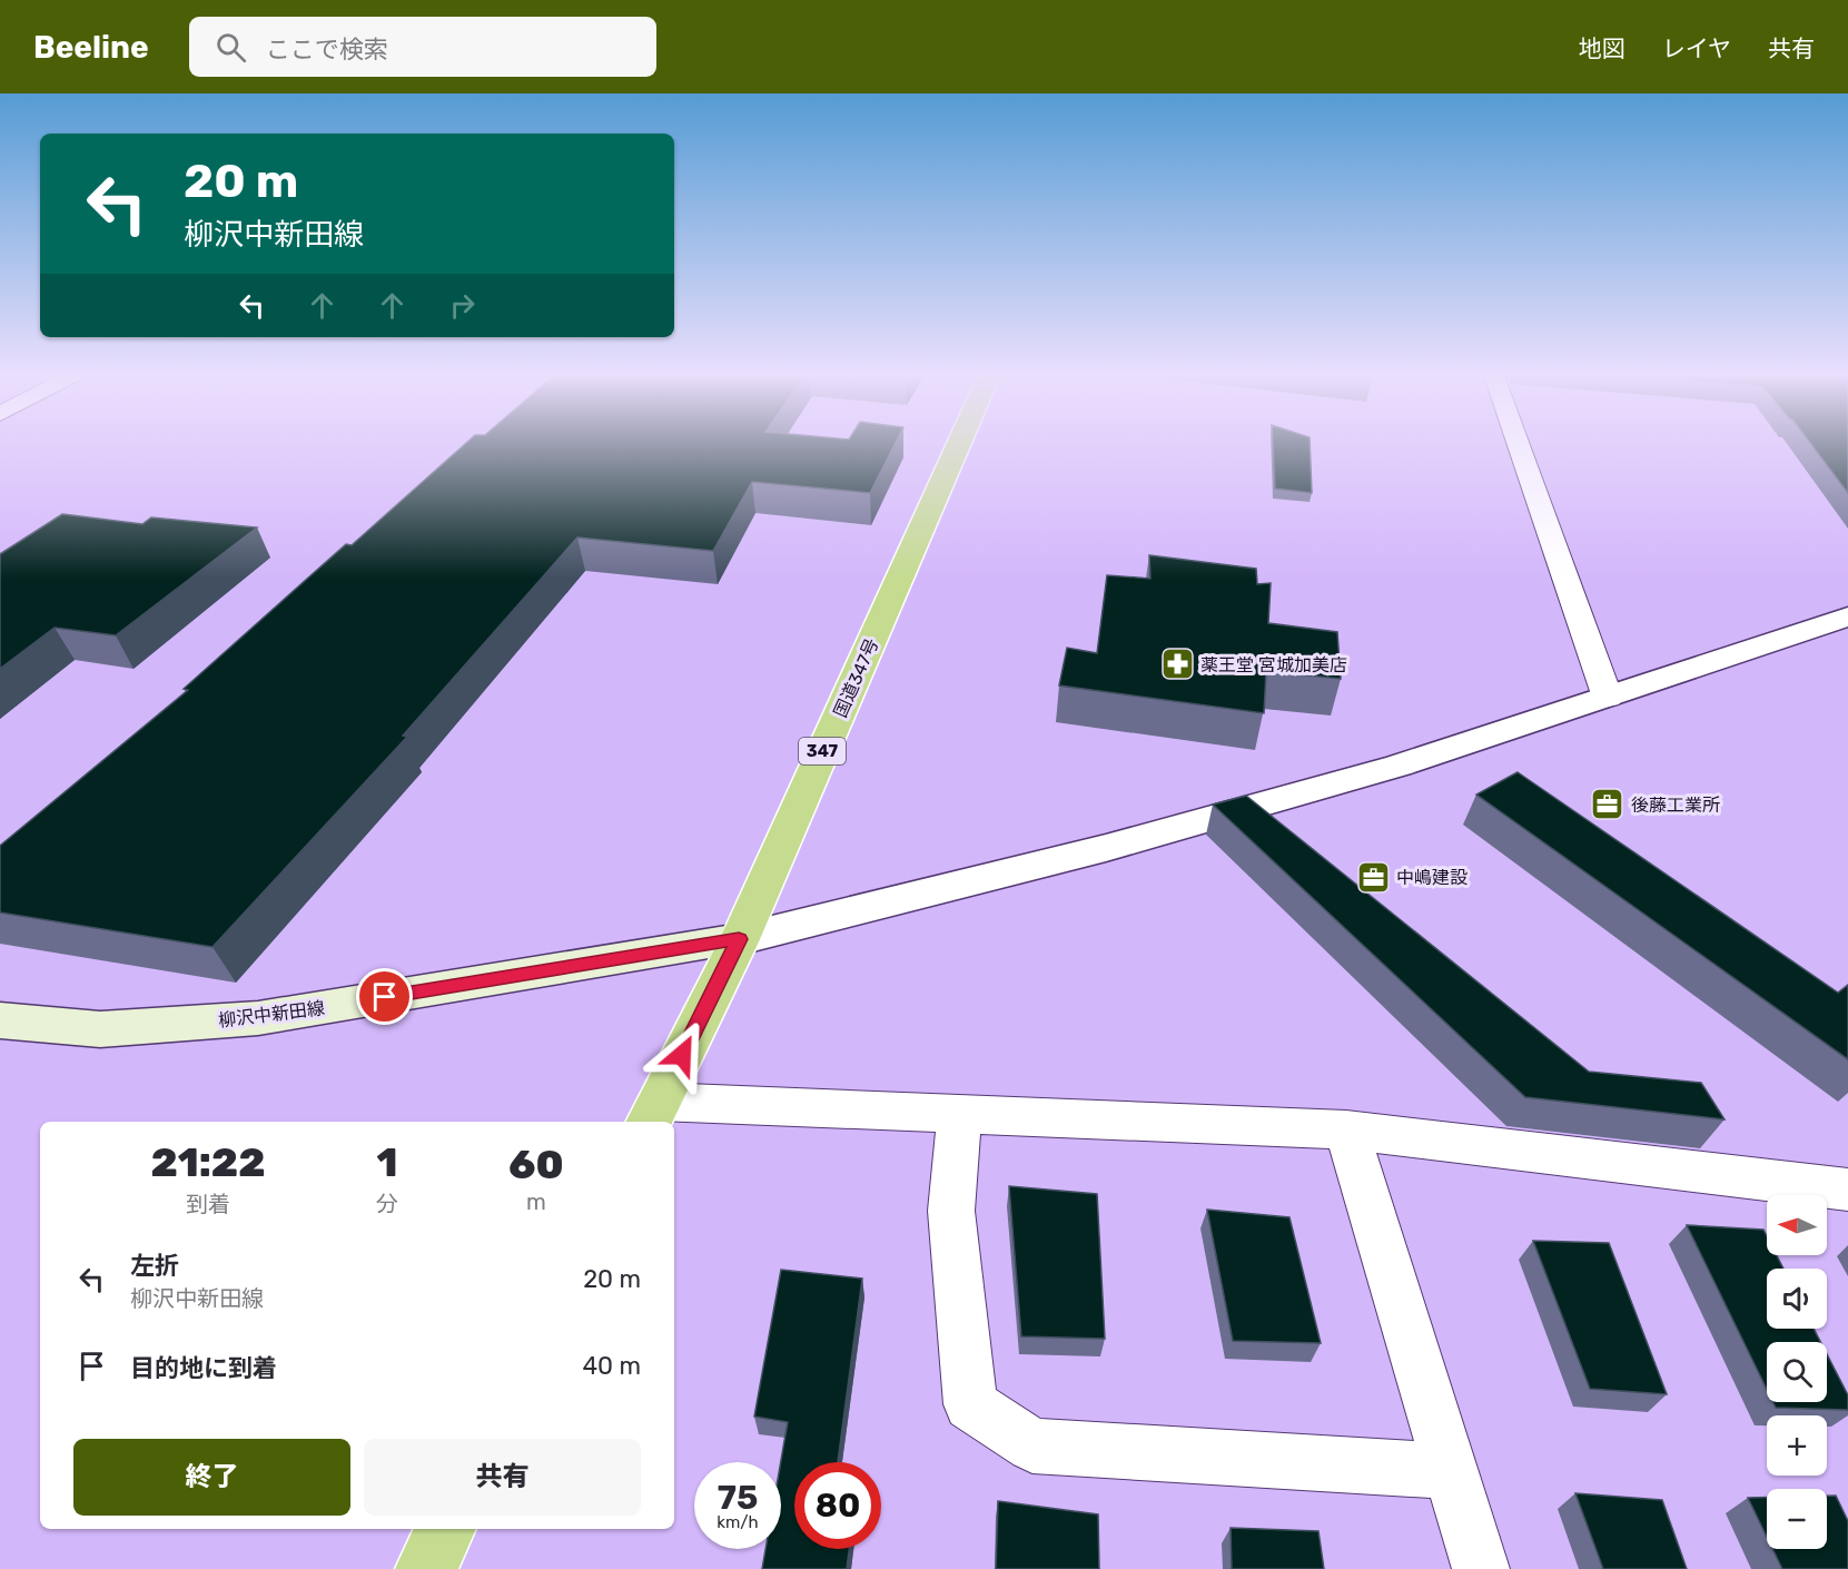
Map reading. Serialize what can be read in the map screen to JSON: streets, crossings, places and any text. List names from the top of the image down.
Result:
{
  "streets": {
    "highway": ["国道347号", "347"],
    "main road": ["柳沢中新田線"]
  },
  "crossings": [
    ["国道347号", "柳沢中新田線"]
  ],
  "places": {
    "pharmacy": ["薬王堂 宮城加美店"],
    "office": ["後藤工業所", "中嶋建設"]
  },
  "north": "left",
  "page": {
    "header": "Beeline",
    "search": "ここで検索",
    "nav": ["地図", "レイヤ", "共有"],
    "turn": ["20 m", "柳沢中新田線"],
    "eta": [
      "21:22",
      "到着",
      "1",
      "分",
      "60",
      "m"
    ],
    "map_buttons": ["+", "−"],
    "list": [
      {
        "name": "左折",
        "note": "柳沢中新田線",
        "value": "20 m"
      },
      {
        "name": "目的地に到着",
        "value": "40 m"
      }
    ],
    "buttons": ["終了", "共有"],
    "speed": "75 km/h",
    "limit": "80"
  }
}
